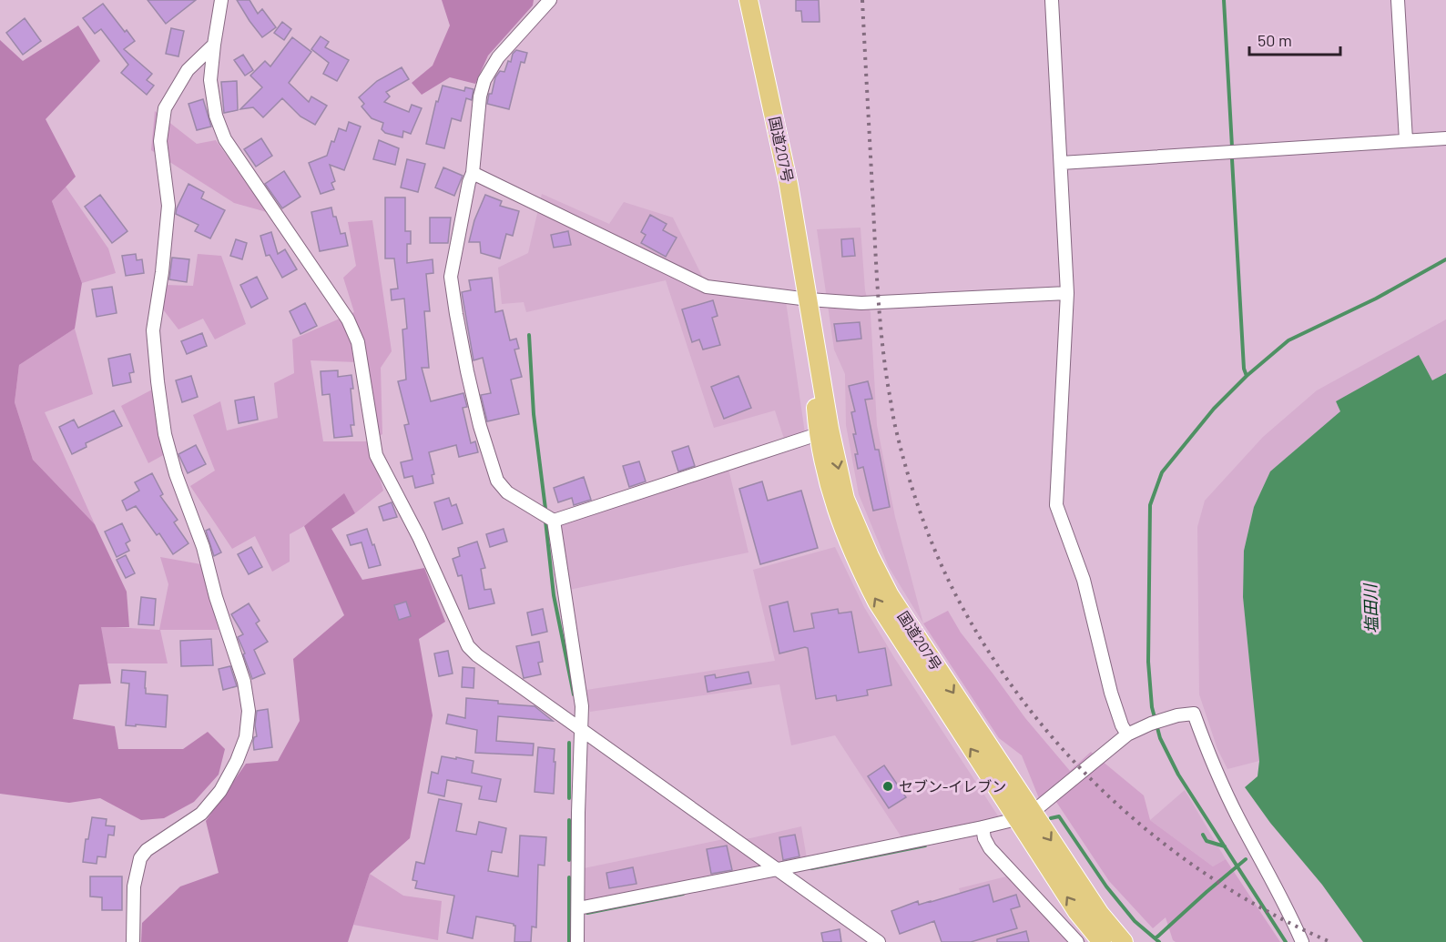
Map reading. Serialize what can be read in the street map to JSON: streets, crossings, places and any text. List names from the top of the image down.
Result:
{
  "streets": {
    "highway": ["国道207号"]
  },
  "water": ["塩田川"],
  "places": ["セブン-イレブン"],
  "scale_bar": "50 m"
}
